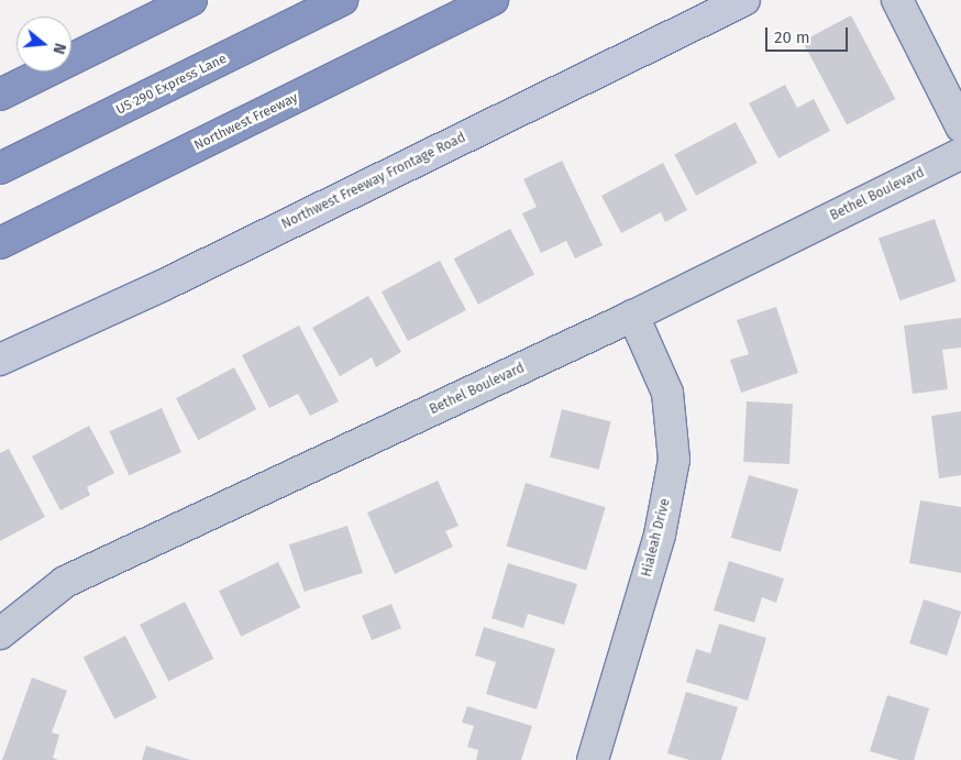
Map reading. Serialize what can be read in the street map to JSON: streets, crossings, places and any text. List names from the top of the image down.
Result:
{
  "streets": {
    "highway": ["US 290 Express Lane", "Northwest Freeway"],
    "main road": ["Northwest Freeway Frontage Road"],
    "street": ["Bethel Boulevard", "Hialeah Drive"]
  },
  "crossings": [
    ["Bethel Boulevard", "Hialeah Drive"]
  ],
  "scale_bar": "20 m",
  "north": "right"
}
